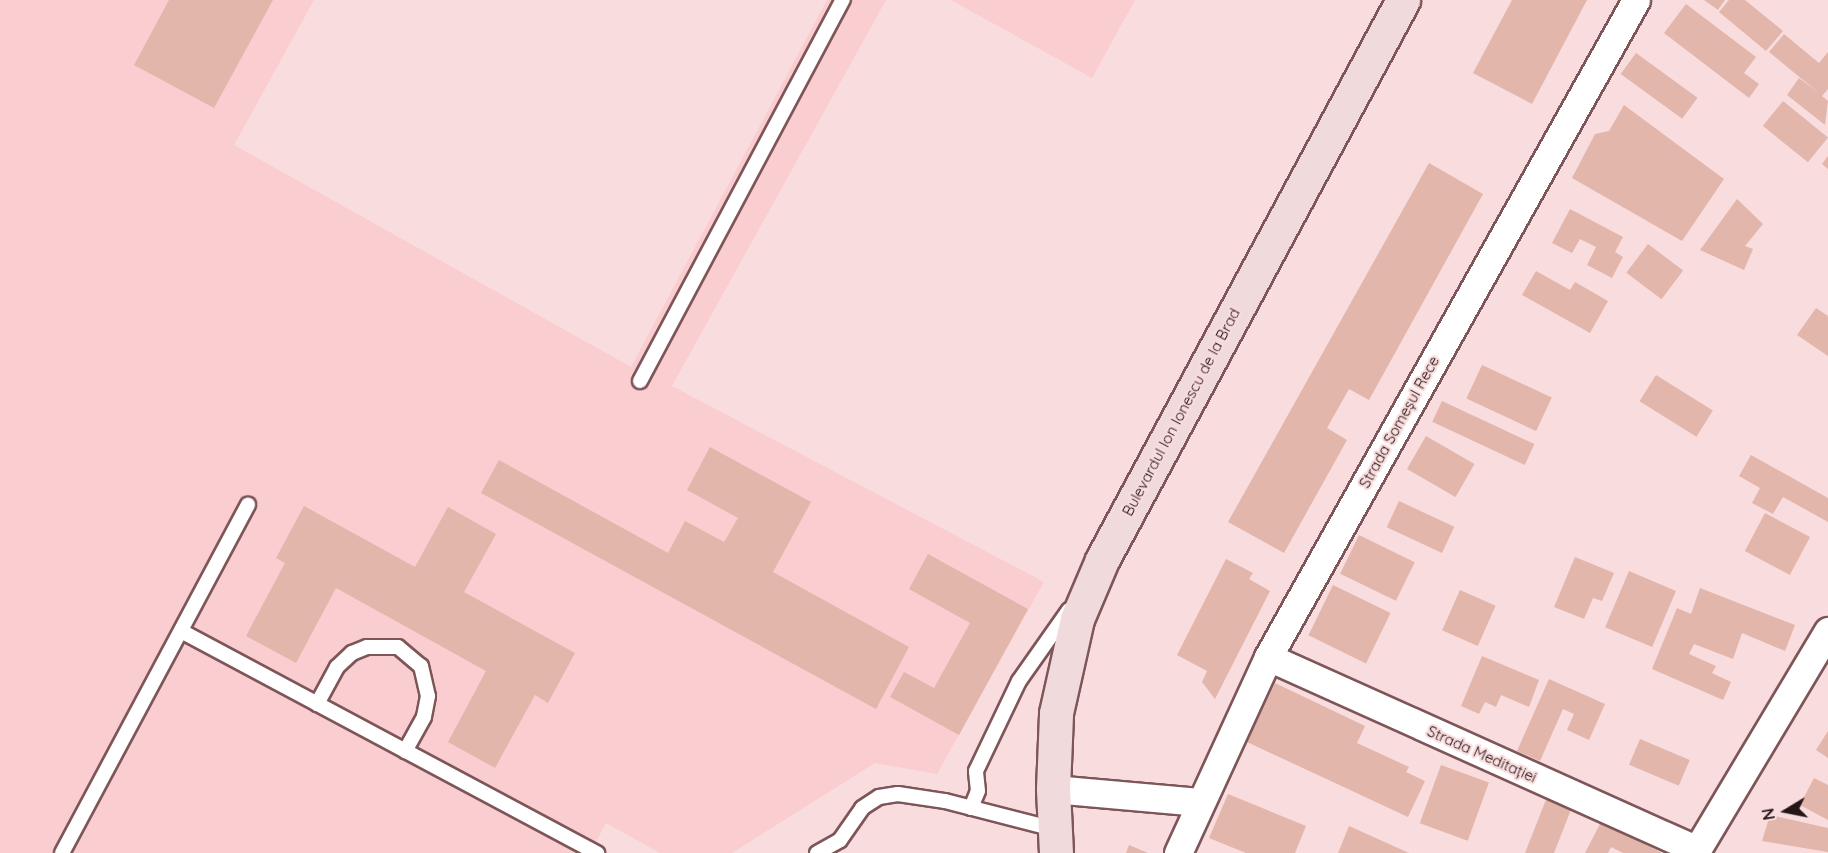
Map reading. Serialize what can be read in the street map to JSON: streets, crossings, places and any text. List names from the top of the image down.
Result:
{
  "streets": {
    "main road": ["Bulevardul Ion Ionescu de la Brad"],
    "street": ["Strada Someșul Rece", "Strada Meditației"]
  },
  "crossings": [
    ["Strada Someșul Rece", "Strada Meditației"]
  ],
  "north": "left"
}
